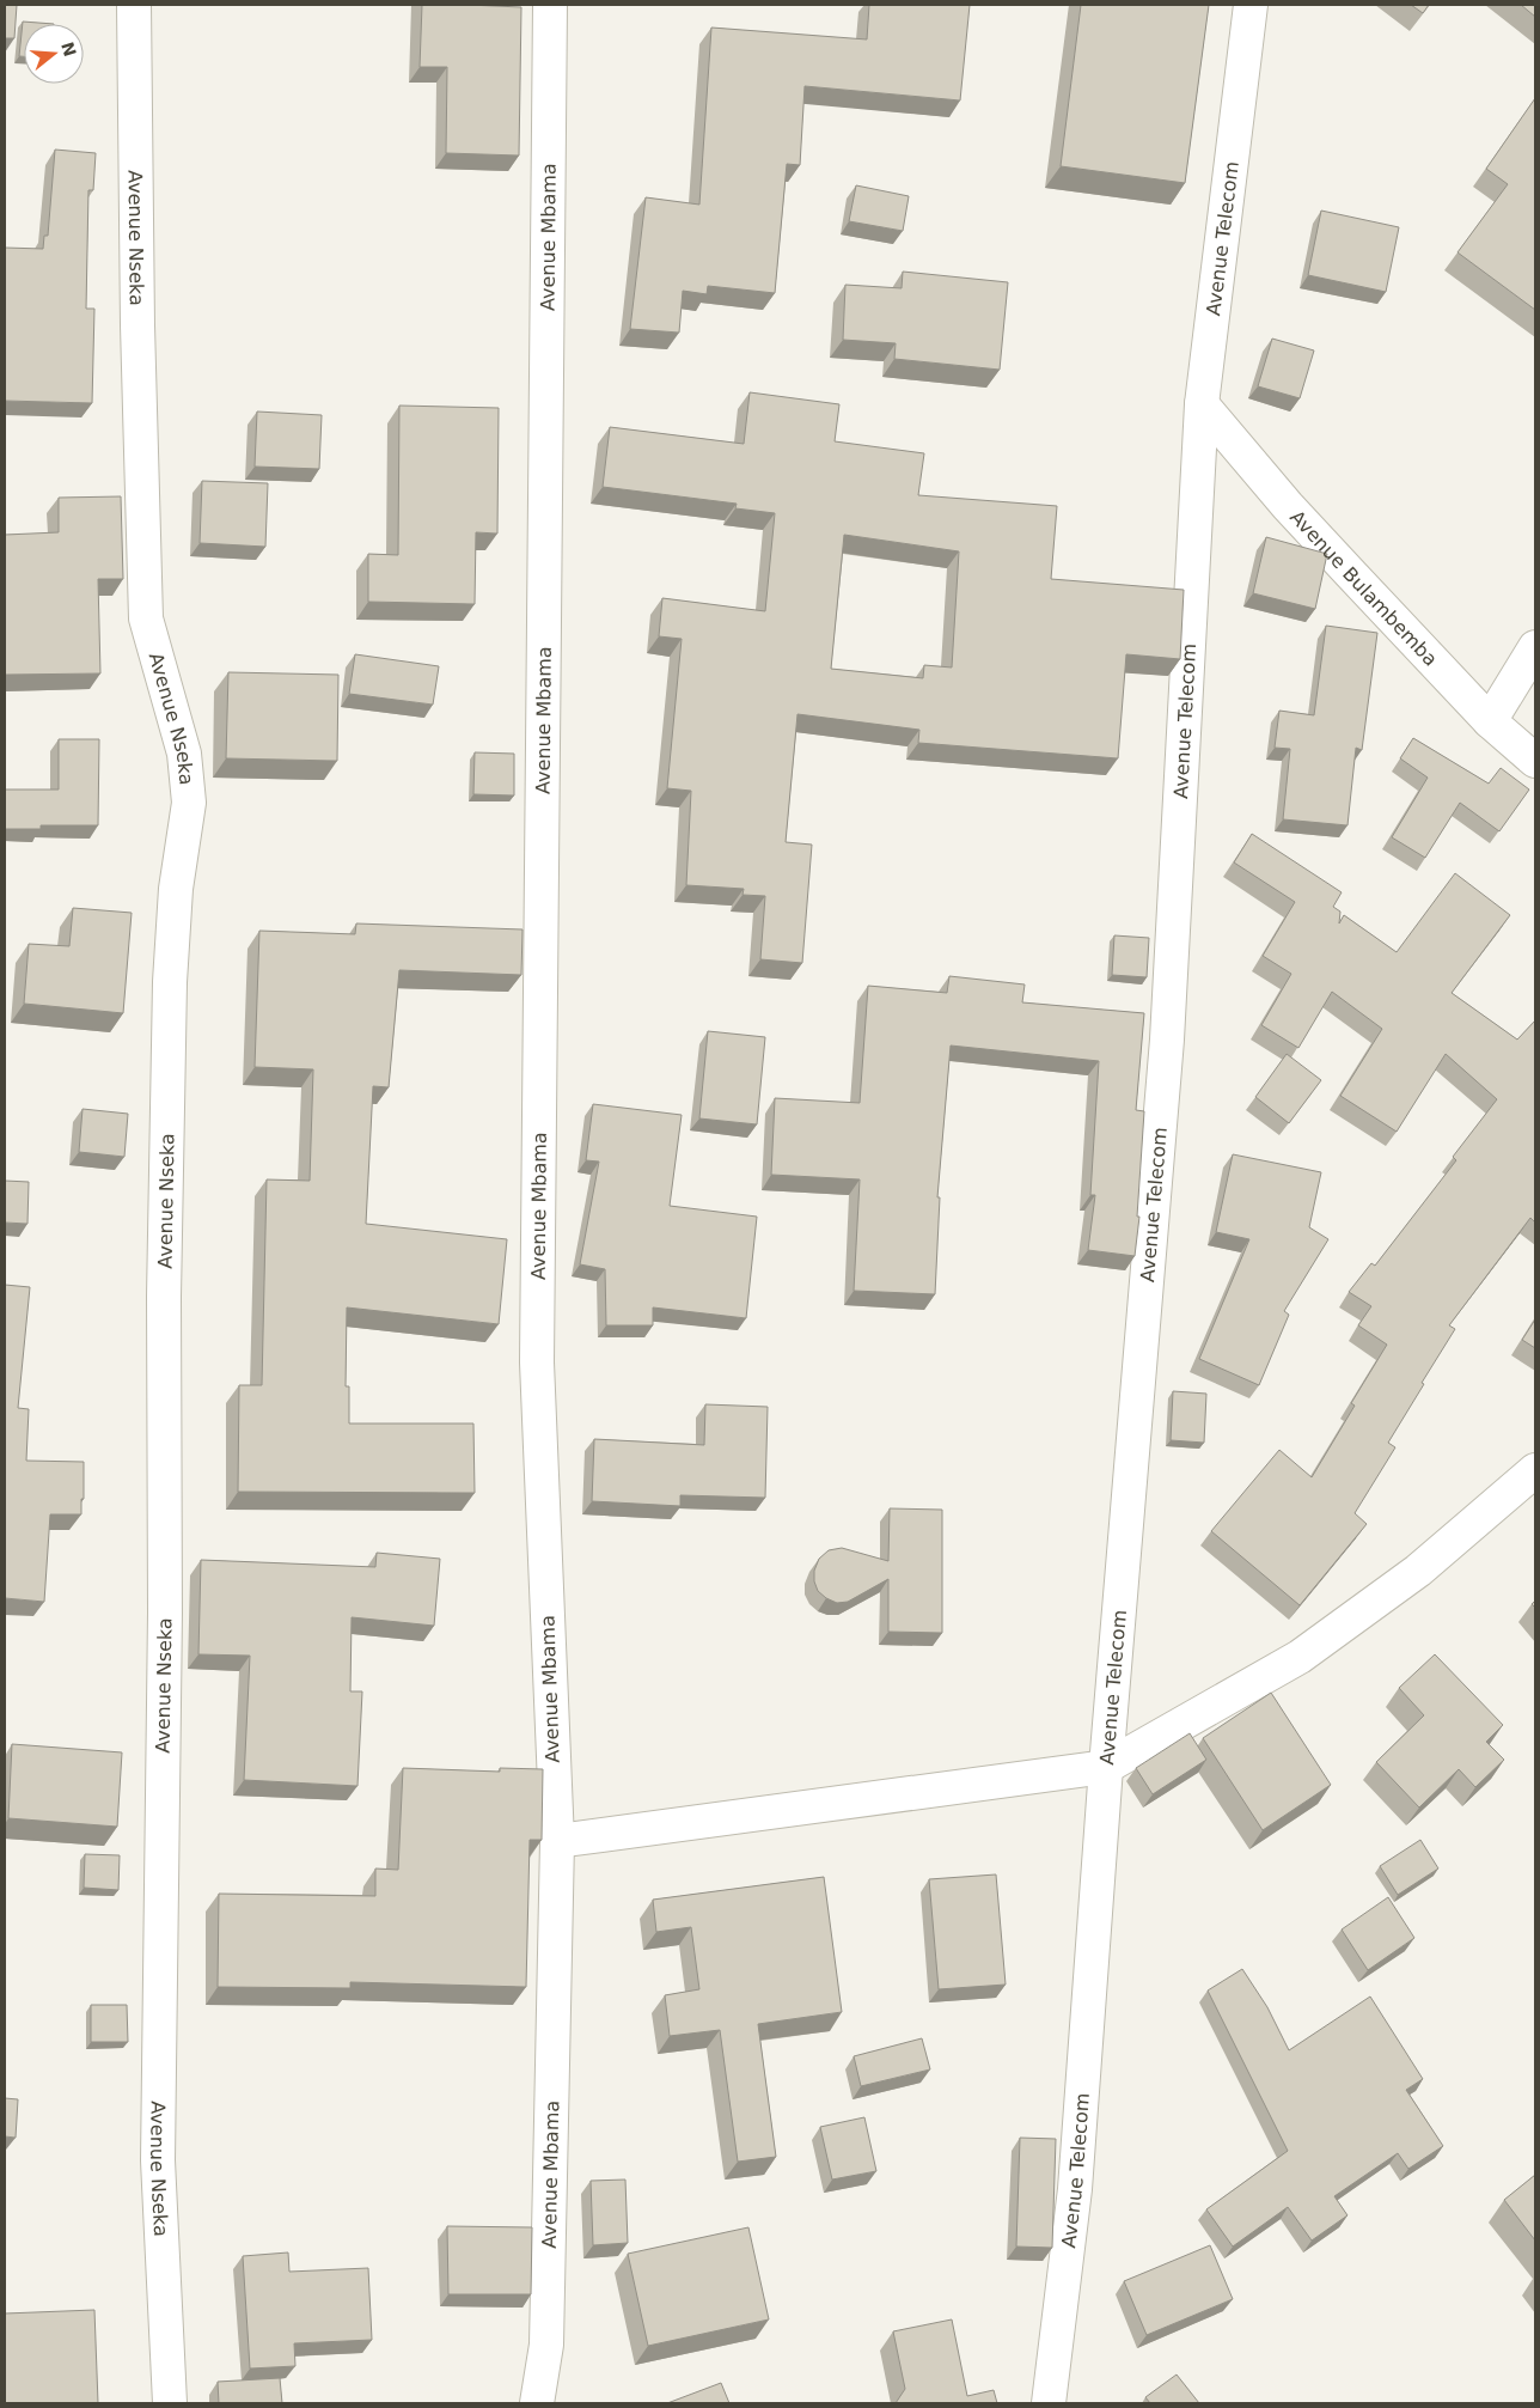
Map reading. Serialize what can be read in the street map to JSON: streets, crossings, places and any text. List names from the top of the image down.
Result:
{
  "streets": {
    "street": [
      "Avenue Mbama",
      "Avenue Nseka",
      "Avenue Telecom",
      "Avenue Bulambemba"
    ]
  },
  "crossings": [
    ["Avenue Telecom", "Avenue Bulambemba"]
  ],
  "north": "right"
}
